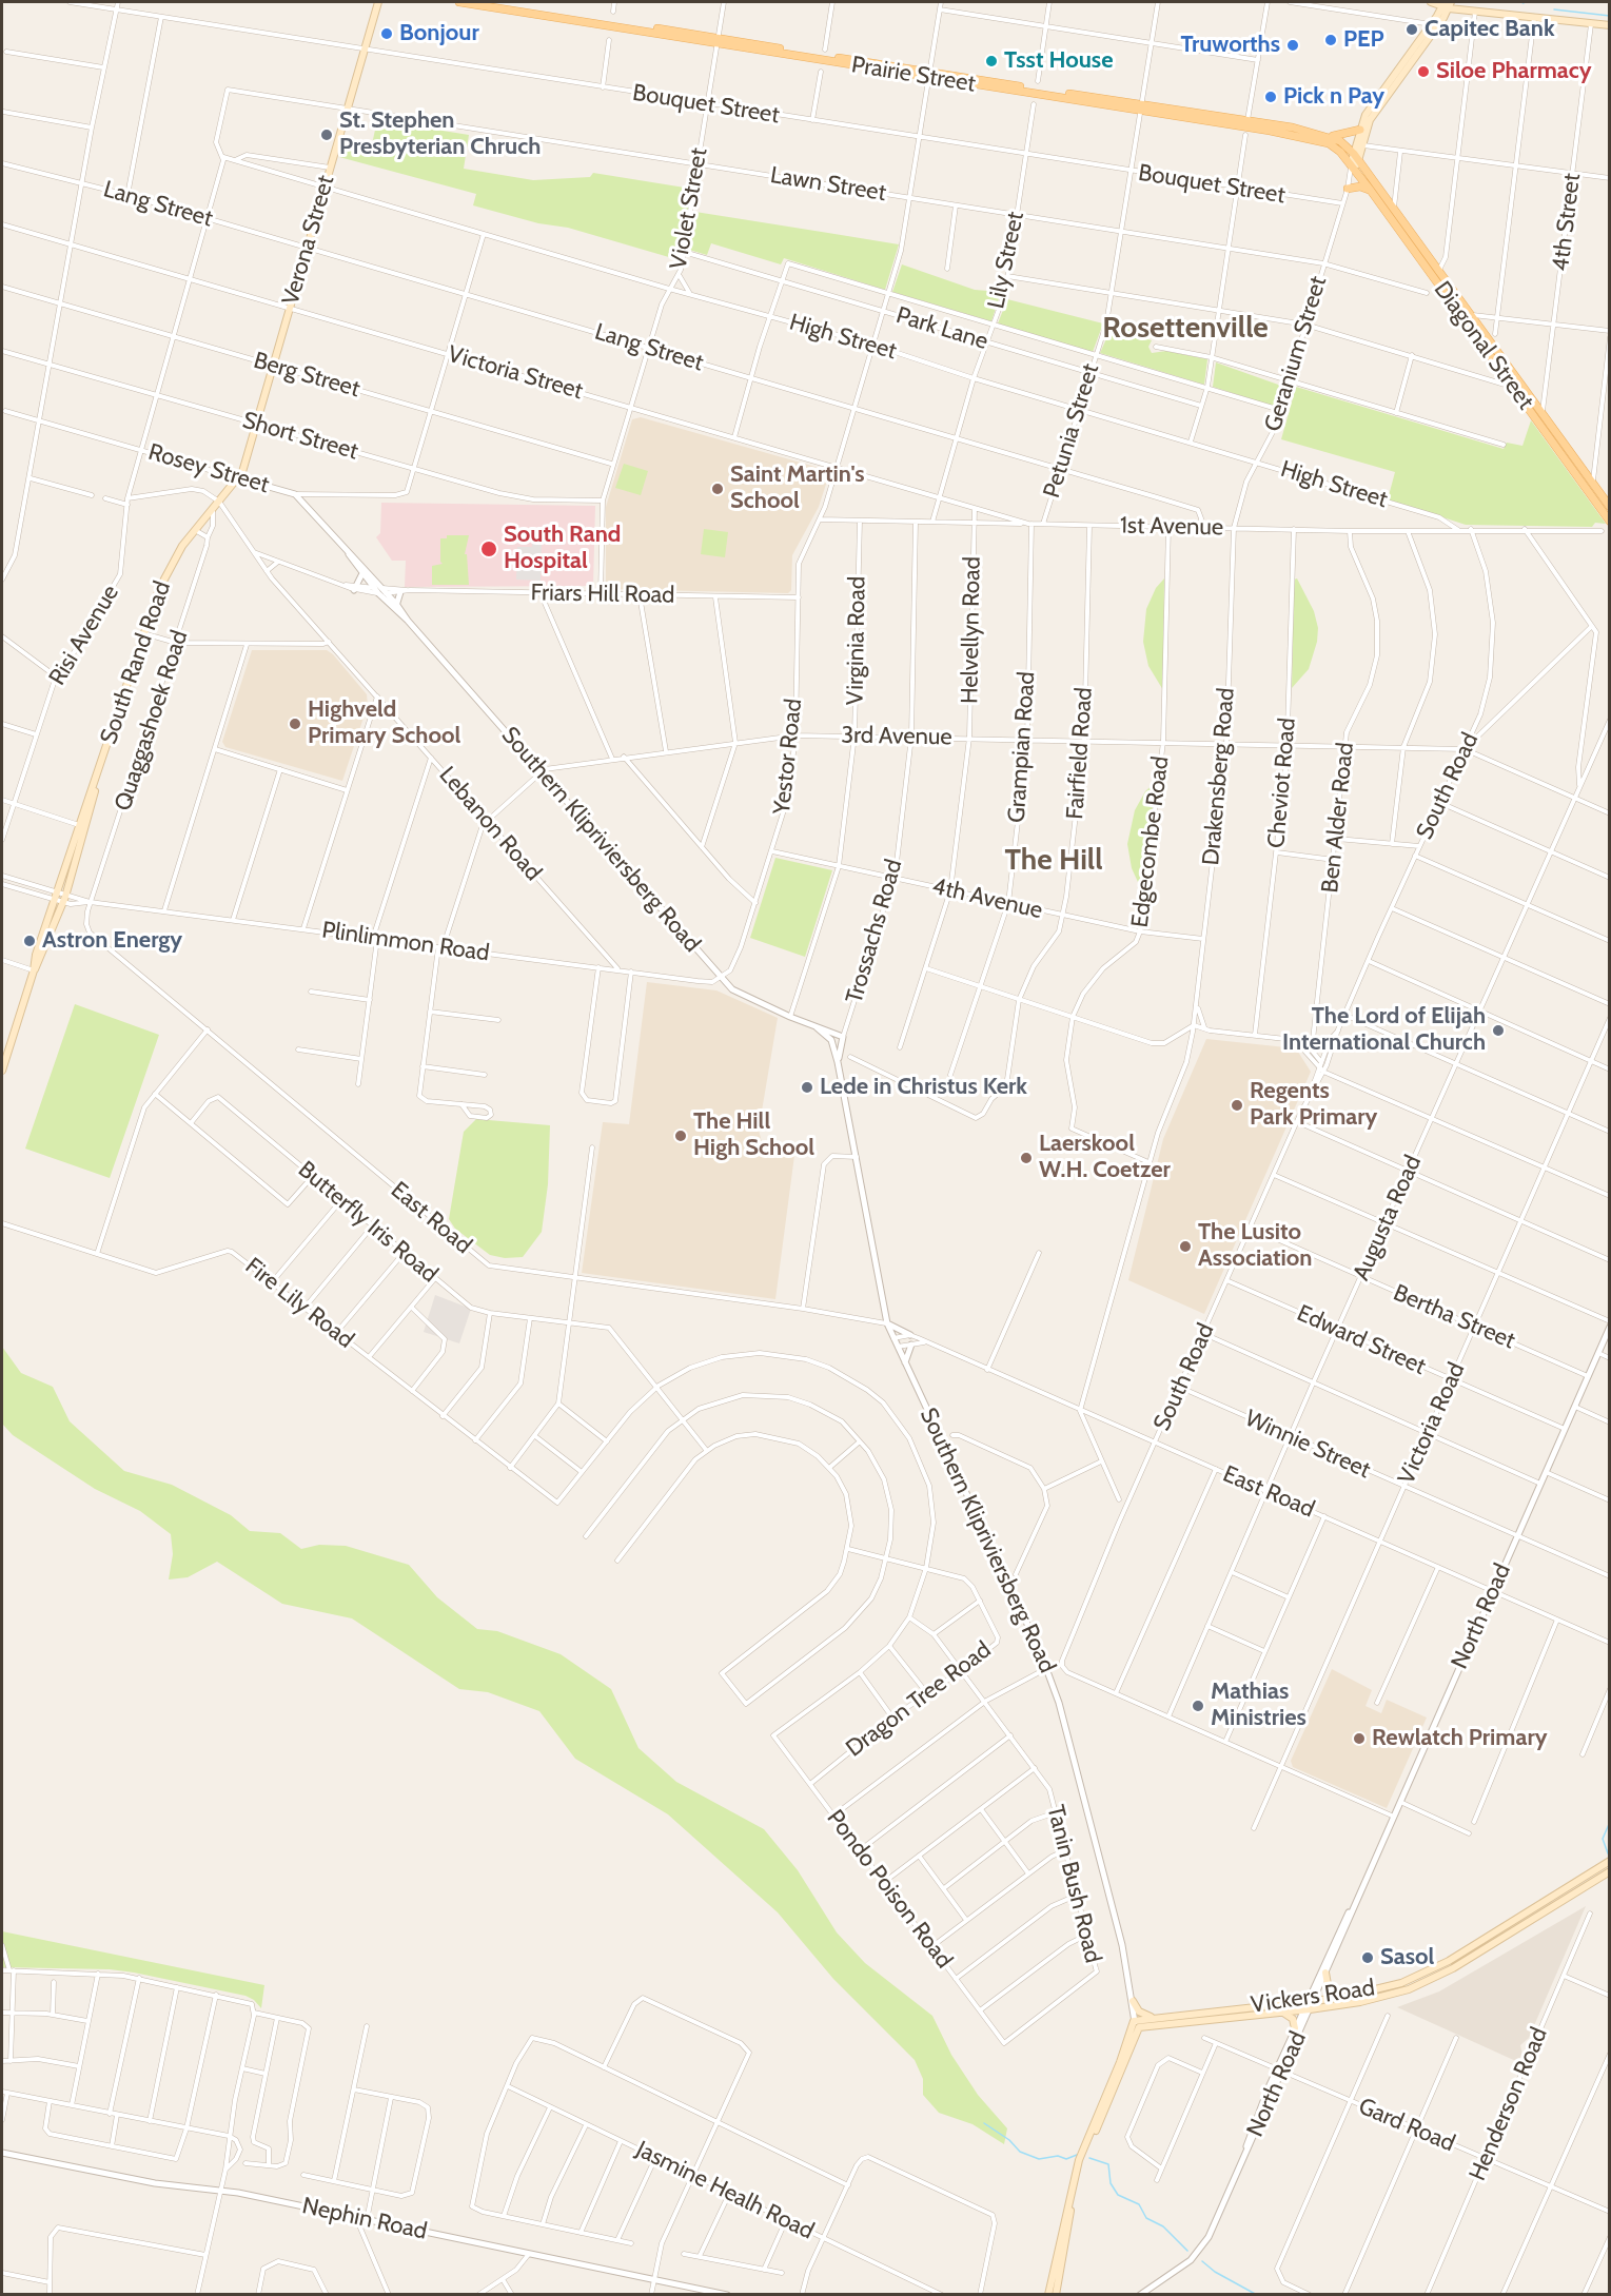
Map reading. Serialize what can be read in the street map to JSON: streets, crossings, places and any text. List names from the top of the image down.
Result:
{
  "streets": {
    "main road": [
      "Prairie Street",
      "Verona Street",
      "Diagonal Street",
      "Geranium Street",
      "South Rand Road",
      "Southern Klipriviersberg Road",
      "Vickers Road"
    ],
    "street": [
      "Bouquet Street",
      "Lawn Street",
      "Lang Street",
      "Violet Street",
      "4th Street",
      "Lily Street",
      "Park Lane",
      "High Street",
      "Victoria Street",
      "Berg Street",
      "Petunia Street",
      "Short Street",
      "Rosey Street",
      "1st Avenue",
      "Friars Hill Road",
      "Helvellyn Road",
      "Risi Avenue",
      "Virginia Road",
      "Quaggashoek Road",
      "3rd Avenue",
      "Grampian Road",
      "Fairfield Road",
      "Yestor Road",
      "Drakensberg Road",
      "Cheviot Road",
      "South Road",
      "Ben Alder Road",
      "Lebanon Road",
      "Edgecombe Road",
      "4th Avenue",
      "Trossachs Road",
      "Plinlimmon Road",
      "East Road",
      "Augusta Road",
      "Butterfly Iris Road",
      "Fire Lily Road",
      "Bertha Street",
      "Edward Street",
      "Victoria Road",
      "Winnie Street",
      "North Road",
      "Dragon Tree Road",
      "Tanin Bush Road",
      "Pondo Poison Road",
      "Henderson Road",
      "Gard Road",
      "Jasmine Healh Road",
      "Nephin Road"
    ]
  },
  "crossings": [
    ["Prairie Street", "Violet Street"],
    ["Prairie Street", "Diagonal Street"],
    ["Prairie Street", "Geranium Street"],
    ["Prairie Street", "Petunia Street"],
    ["Prairie Street", "Yestor Road"],
    ["Bouquet Street", "Violet Street"],
    ["Bouquet Street", "Verona Street"],
    ["Bouquet Street", "Lily Street"],
    ["Bouquet Street", "Geranium Street"],
    ["Bouquet Street", "Petunia Street"],
    ["Bouquet Street", "Yestor Road"],
    ["Lawn Street", "Violet Street"],
    ["Lawn Street", "Verona Street"],
    ["Lawn Street", "Lily Street"],
    ["Lawn Street", "High Street"],
    ["Lawn Street", "Geranium Street"],
    ["Lawn Street", "Petunia Street"],
    ["Lawn Street", "Risi Avenue"],
    ["Lawn Street", "Yestor Road"],
    ["Lang Street", "Violet Street"],
    ["Lang Street", "Verona Street"],
    ["Lang Street", "Lily Street"],
    ["Lang Street", "Petunia Street"],
    ["Lang Street", "1st Avenue"],
    ["Lang Street", "Risi Avenue"],
    ["Lang Street", "Yestor Road"],
    ["Violet Street", "Park Lane"],
    ["Violet Street", "High Street"],
    ["Violet Street", "Victoria Street"],
    ["Violet Street", "Berg Street"],
    ["Violet Street", "Short Street"],
    ["Violet Street", "Friars Hill Road"],
    ["4th Street", "Diagonal Street"],
    ["Verona Street", "High Street"],
    ["Verona Street", "Victoria Street"],
    ["Verona Street", "Berg Street"],
    ["Verona Street", "Short Street"],
    ["Verona Street", "Rosey Street"],
    ["Verona Street", "South Rand Road"],
    ["Lily Street", "Park Lane"],
    ["Lily Street", "High Street"],
    ["Lily Street", "Victoria Street"],
    ["Lily Street", "1st Avenue"],
    ["Park Lane", "Petunia Street"],
    ["Park Lane", "Yestor Road"],
    ["High Street", "Geranium Street"],
    ["High Street", "Petunia Street"],
    ["High Street", "1st Avenue"],
    ["High Street", "Risi Avenue"],
    ["High Street", "Yestor Road"],
    ["Diagonal Street", "Geranium Street"],
    ["Geranium Street", "1st Avenue"],
    ["Geranium Street", "Drakensberg Road"],
    ["Victoria Street", "1st Avenue"],
    ["Victoria Street", "Helvellyn Road"],
    ["Victoria Street", "Risi Avenue"],
    ["Victoria Street", "Grampian Road"],
    ["Victoria Street", "Yestor Road"],
    ["Berg Street", "Risi Avenue"],
    ["Petunia Street", "1st Avenue"],
    ["Short Street", "Rosey Street"],
    ["Short Street", "Risi Avenue"],
    ["Rosey Street", "Risi Avenue"],
    ["Rosey Street", "South Rand Road"],
    ["Rosey Street", "Southern Klipriviersberg Road"],
    ["1st Avenue", "Helvellyn Road"],
    ["1st Avenue", "Virginia Road"],
    ["1st Avenue", "Grampian Road"],
    ["1st Avenue", "Fairfield Road"],
    ["1st Avenue", "Yestor Road"],
    ["1st Avenue", "Drakensberg Road"],
    ["1st Avenue", "Cheviot Road"],
    ["1st Avenue", "South Road"],
    ["1st Avenue", "Ben Alder Road"],
    ["1st Avenue", "Edgecombe Road"],
    ["1st Avenue", "Trossachs Road"],
    ["Friars Hill Road", "Yestor Road"],
    ["Friars Hill Road", "Lebanon Road"],
    ["Friars Hill Road", "Southern Klipriviersberg Road"],
    ["Helvellyn Road", "3rd Avenue"],
    ["Helvellyn Road", "4th Avenue"],
    ["Virginia Road", "3rd Avenue"],
    ["Virginia Road", "Southern Klipriviersberg Road"],
    ["Virginia Road", "4th Avenue"],
    ["South Rand Road", "Quaggashoek Road"],
    ["South Rand Road", "Lebanon Road"],
    ["South Rand Road", "Plinlimmon Road"],
    ["Quaggashoek Road", "Plinlimmon Road"],
    ["Quaggashoek Road", "East Road"],
    ["3rd Avenue", "Grampian Road"],
    ["3rd Avenue", "Fairfield Road"],
    ["3rd Avenue", "Yestor Road"],
    ["3rd Avenue", "Drakensberg Road"],
    ["3rd Avenue", "Cheviot Road"],
    ["3rd Avenue", "South Road"],
    ["3rd Avenue", "Ben Alder Road"],
    ["3rd Avenue", "Lebanon Road"],
    ["3rd Avenue", "Southern Klipriviersberg Road"],
    ["3rd Avenue", "Edgecombe Road"],
    ["3rd Avenue", "Trossachs Road"],
    ["3rd Avenue", "Plinlimmon Road"],
    ["Grampian Road", "4th Avenue"],
    ["Fairfield Road", "4th Avenue"],
    ["Yestor Road", "Southern Klipriviersberg Road"],
    ["Yestor Road", "4th Avenue"],
    ["Yestor Road", "Plinlimmon Road"],
    ["Drakensberg Road", "4th Avenue"],
    ["South Road", "East Road"],
    ["South Road", "Bertha Street"],
    ["South Road", "Edward Street"],
    ["South Road", "Winnie Street"],
    ["Lebanon Road", "Plinlimmon Road"],
    ["Southern Klipriviersberg Road", "Trossachs Road"],
    ["Southern Klipriviersberg Road", "Plinlimmon Road"],
    ["Southern Klipriviersberg Road", "East Road"],
    ["Southern Klipriviersberg Road", "Vickers Road"],
    ["Edgecombe Road", "4th Avenue"],
    ["4th Avenue", "Trossachs Road"],
    ["Plinlimmon Road", "East Road"],
    ["East Road", "Augusta Road"],
    ["East Road", "Victoria Road"],
    ["East Road", "North Road"],
    ["Augusta Road", "Bertha Street"],
    ["Augusta Road", "Edward Street"],
    ["Augusta Road", "Winnie Street"],
    ["Bertha Street", "Victoria Road"],
    ["Bertha Street", "North Road"],
    ["Edward Street", "Victoria Road"],
    ["Edward Street", "North Road"],
    ["Victoria Road", "Winnie Street"],
    ["Winnie Street", "North Road"],
    ["North Road", "Vickers Road"],
    ["North Road", "Gard Road"],
    ["Dragon Tree Road", "Tanin Bush Road"],
    ["Dragon Tree Road", "Pondo Poison Road"],
    ["Tanin Bush Road", "Pondo Poison Road"],
    ["Henderson Road", "Gard Road"]
  ],
  "districts": ["Rosettenville", "The Hill"],
  "places": [
    "Capitec Bank",
    "Bonjour",
    "PEP",
    "Truworths",
    "Tsst House",
    "Siloe Pharmacy",
    "Pick n Pay",
    "St. Stephen Presbyterian Chruch",
    "Saint Martin's School",
    "South Rand Hospital",
    "Highveld Primary School",
    "Astron Energy",
    "The Lord of Elijah International Church",
    "Lede in Christus Kerk",
    "Regents Park Primary",
    "The Hill High School",
    "Laerskool W.H. Coetzer",
    "The Lusito Association",
    "Mathias Ministries",
    "Rewlatch Primary",
    "Sasol"
  ]
}
